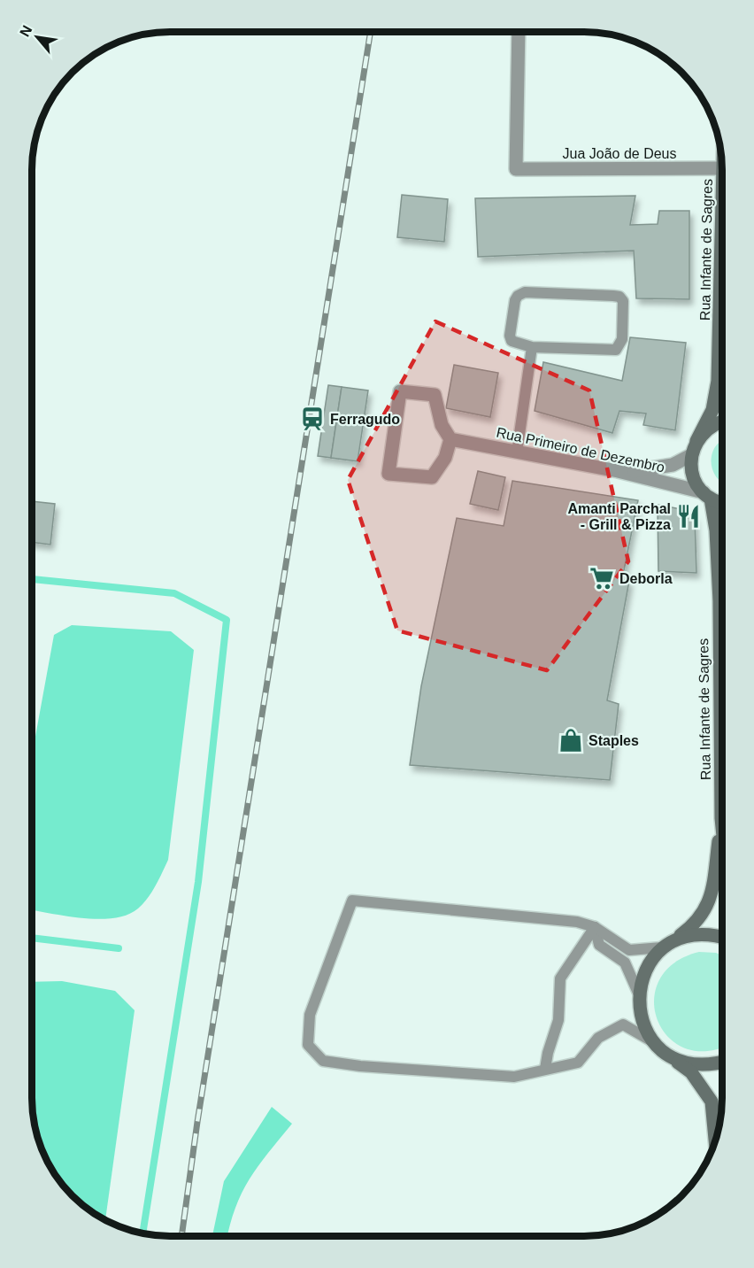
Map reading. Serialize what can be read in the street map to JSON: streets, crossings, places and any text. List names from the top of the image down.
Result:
{
  "streets": {
    "main road": ["Rua Infante de Sagres"],
    "street": ["Jua João de Deus", "Rua Primeiro de Dezembro"]
  },
  "places": {
    "station": ["Ferragudo"],
    "restaurant": ["Amanti Parchal - Grill & Pizza"],
    "supermarket": ["Deborla"],
    "shop": ["Staples"]
  },
  "north": "top left"
}
